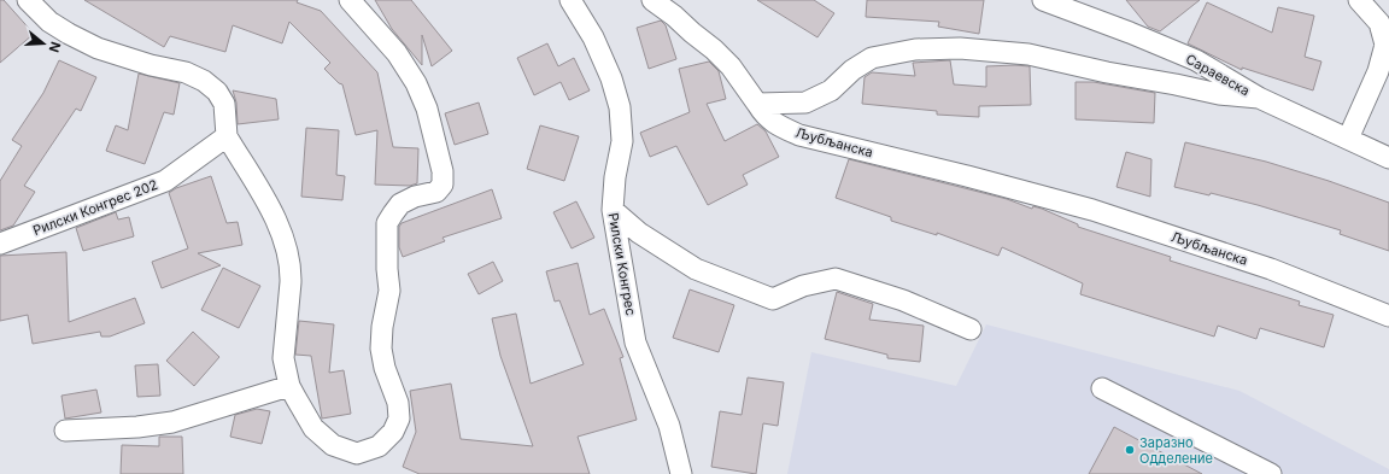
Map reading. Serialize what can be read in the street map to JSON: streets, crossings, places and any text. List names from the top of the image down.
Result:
{
  "streets": {
    "street": [
      "Сараевска",
      "Љубљанска",
      "Рилски Конгрес 202",
      "Рилски Конгрес"
    ]
  },
  "places": ["Заразно Одделение"],
  "north": "right"
}
